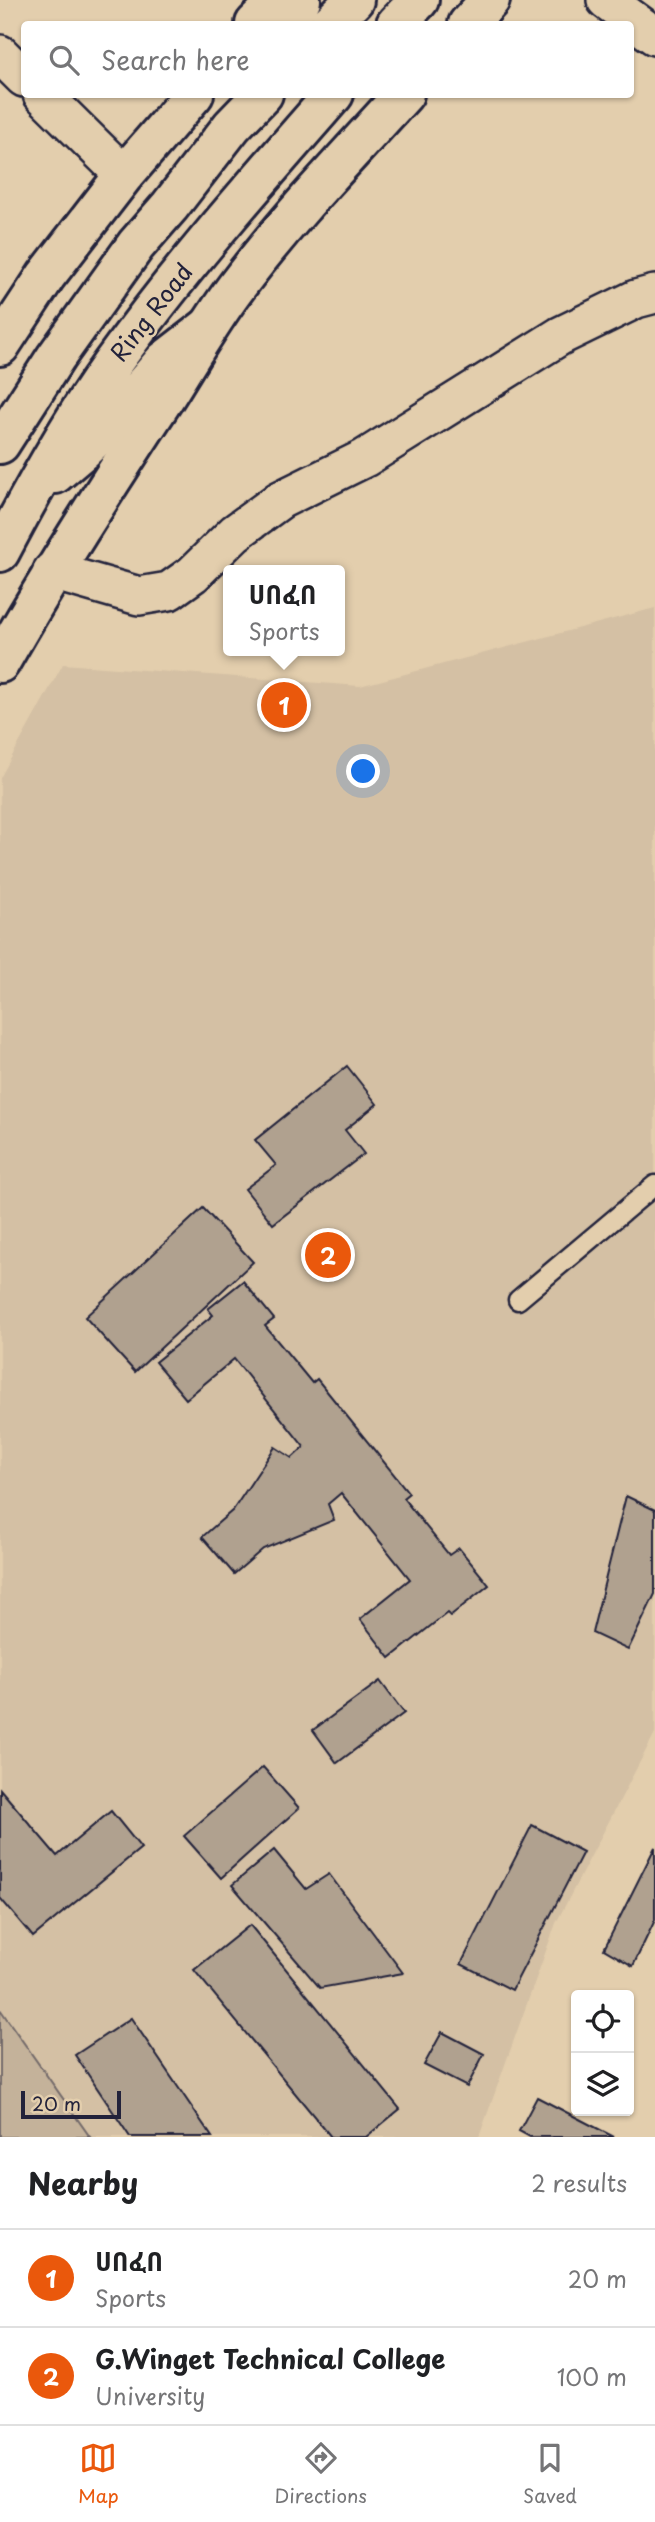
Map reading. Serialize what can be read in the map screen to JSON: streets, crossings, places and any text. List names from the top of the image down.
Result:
{
  "streets": {
    "main road": ["Ring Road"]
  },
  "scale_bar": "20 m",
  "page": {
    "search": "Search here",
    "popup": ["ሀበፈበ", "Sports"],
    "pins": ["1", "2"],
    "scale": "20 m",
    "heading": ["Nearby", "2 results"],
    "list": [
      {
        "mark": "1",
        "name": "ሀበፈበ",
        "note": "Sports",
        "value": "20 m"
      },
      {
        "mark": "2",
        "name": "G.Winget Technical College",
        "note": "University",
        "value": "100 m"
      }
    ],
    "nav": ["Map", "Directions", "Saved"]
  }
}
